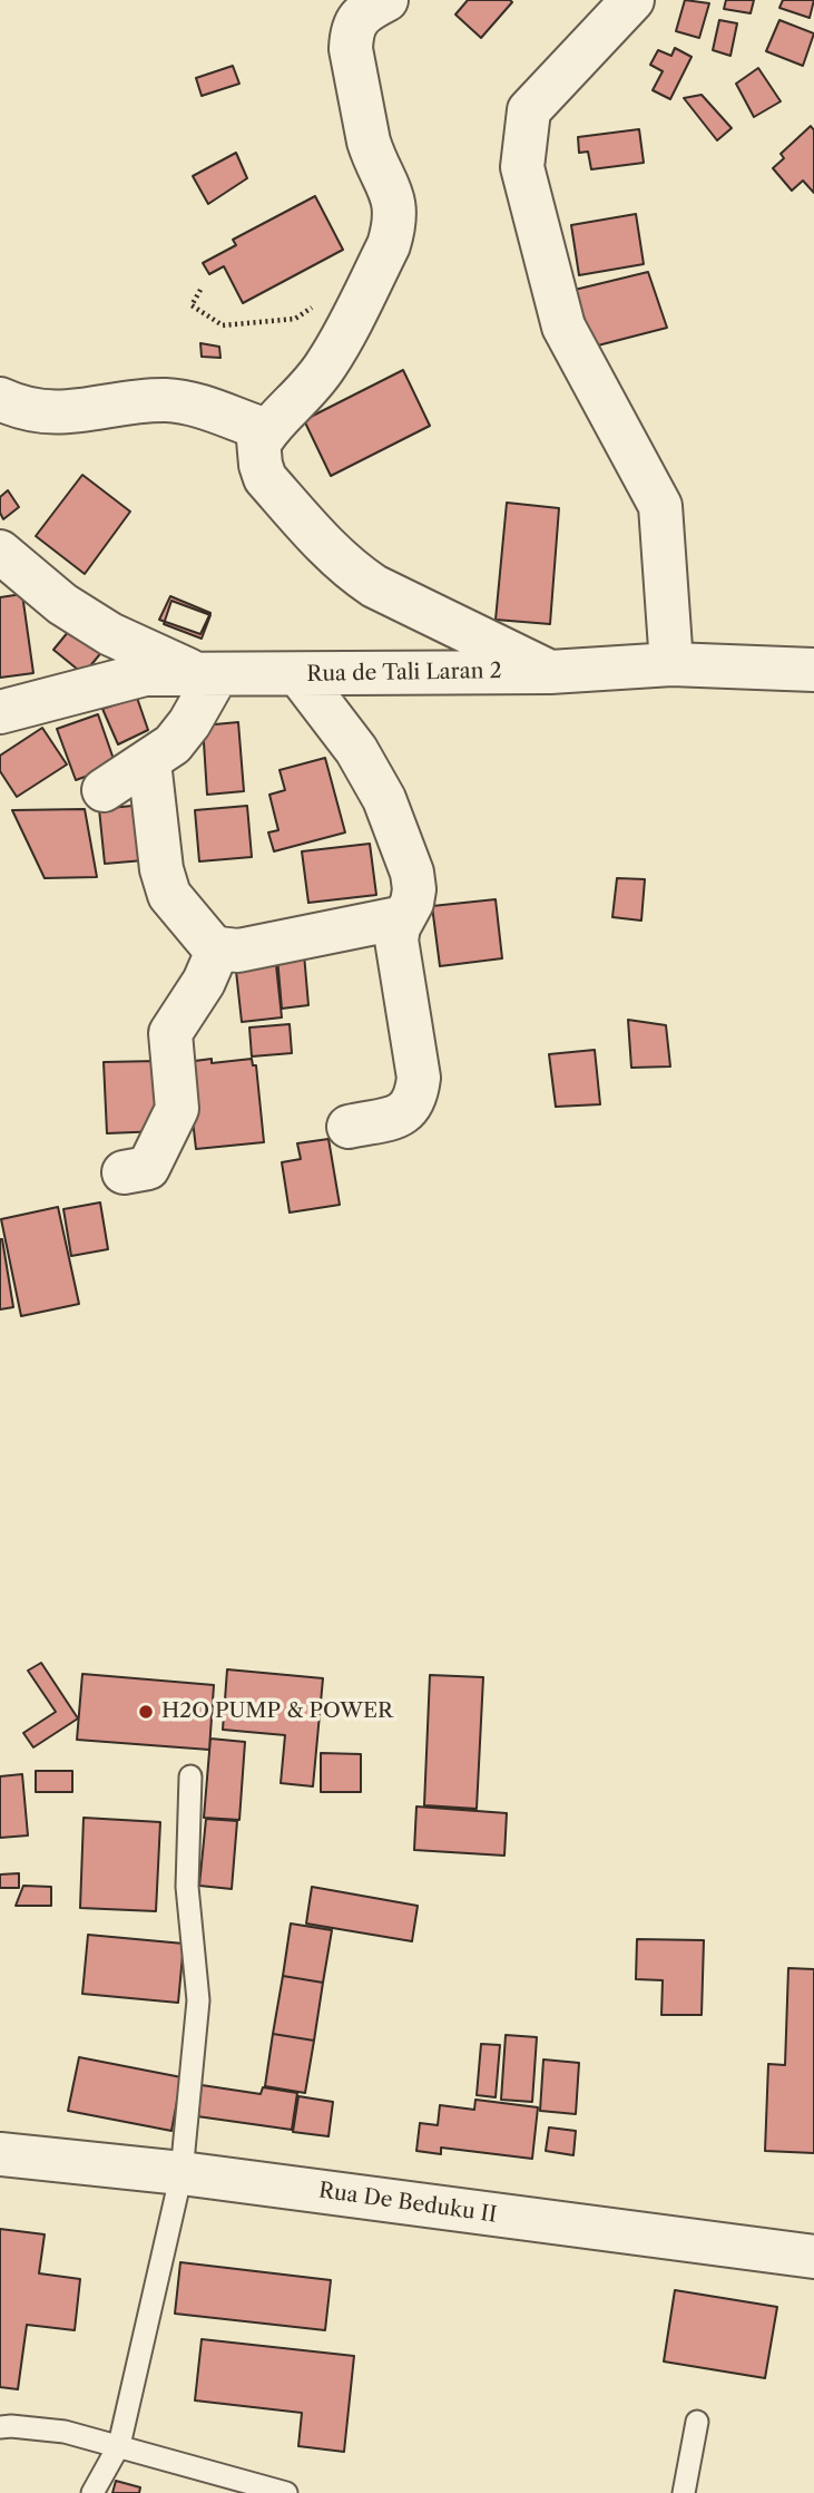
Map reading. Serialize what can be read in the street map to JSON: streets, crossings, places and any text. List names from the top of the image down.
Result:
{
  "streets": {
    "street": ["Rua de Tali Laran 2", "Rua De Beduku II"]
  },
  "places": ["H2O PUMP & POWER"]
}
